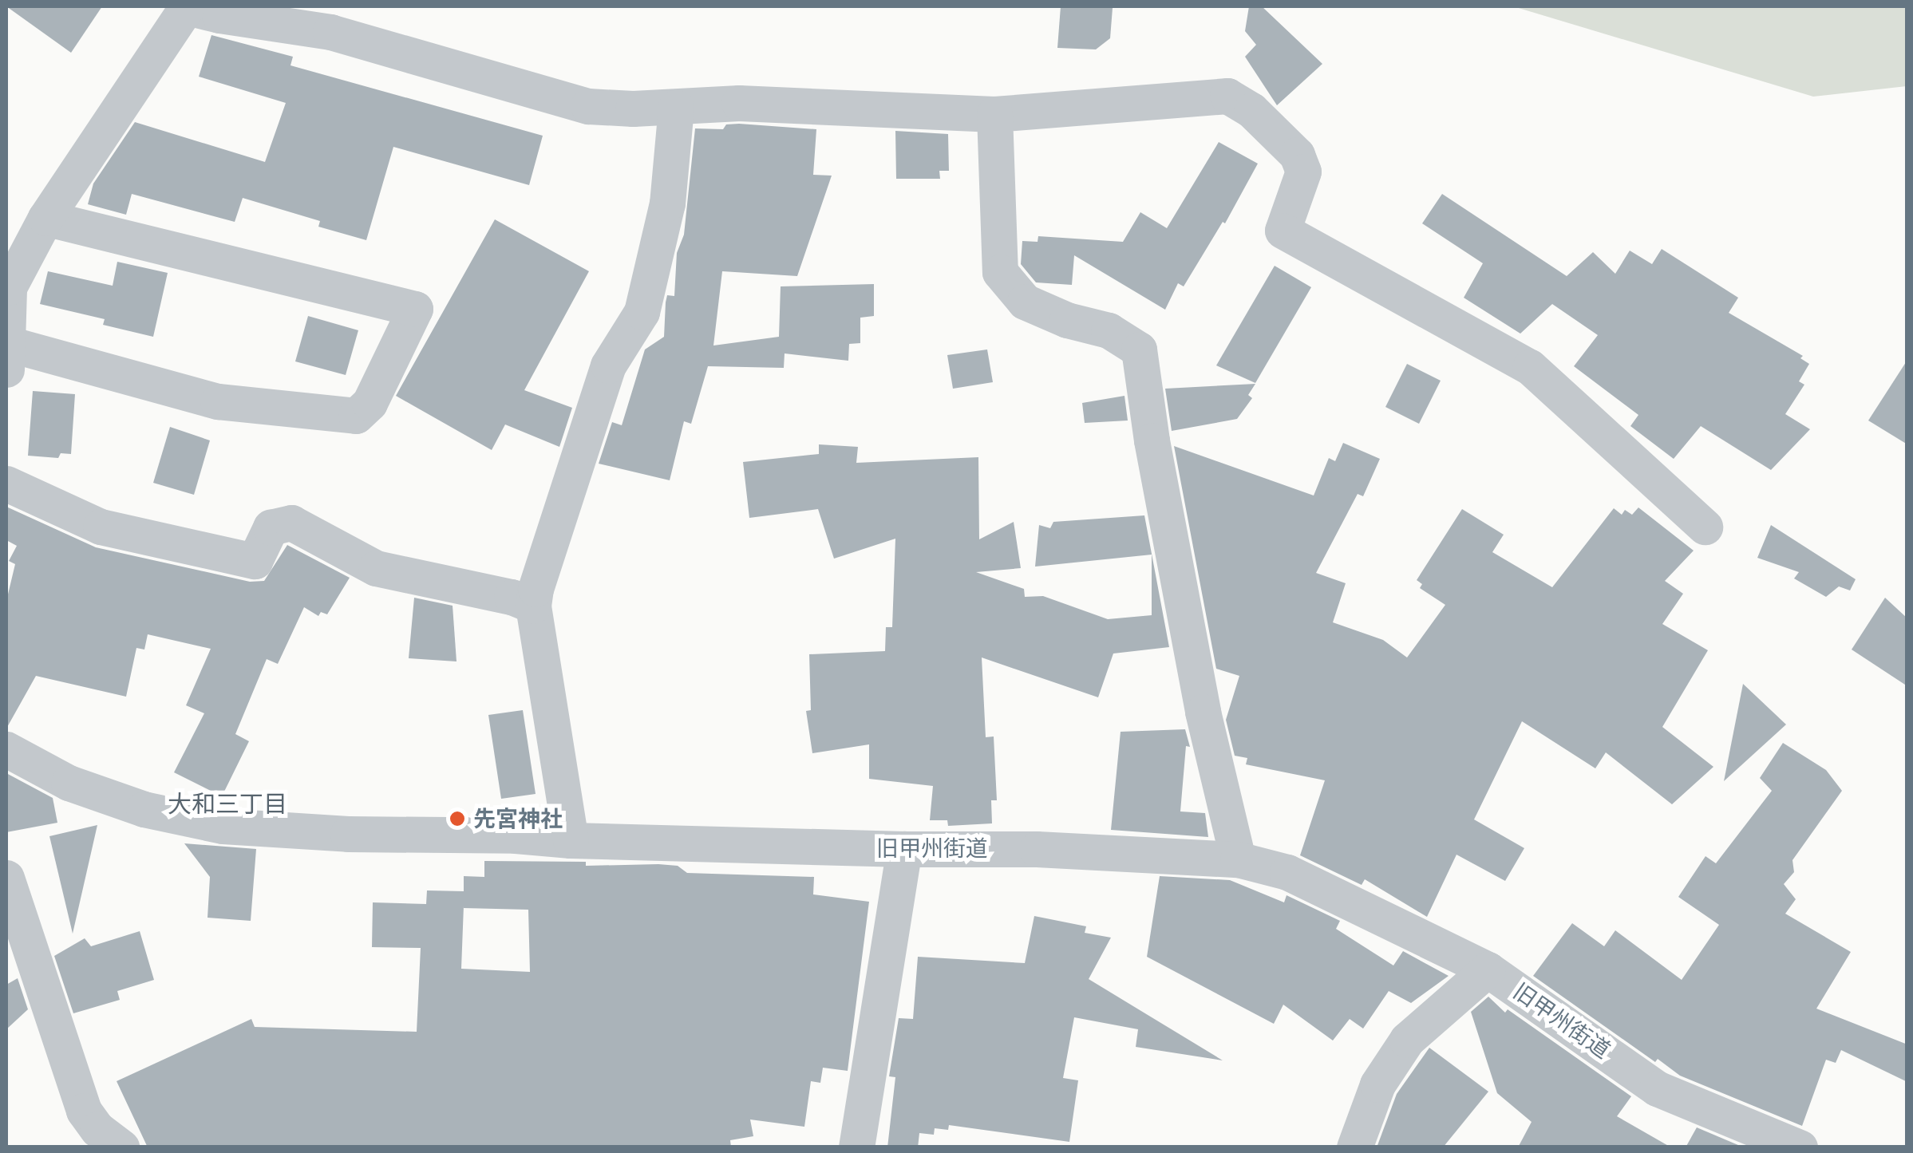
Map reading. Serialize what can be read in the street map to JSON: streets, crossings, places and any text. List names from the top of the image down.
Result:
{
  "streets": {
    "street": ["旧甲州街道"]
  },
  "districts": ["大和三丁目"],
  "places": ["先宮神社"]
}
